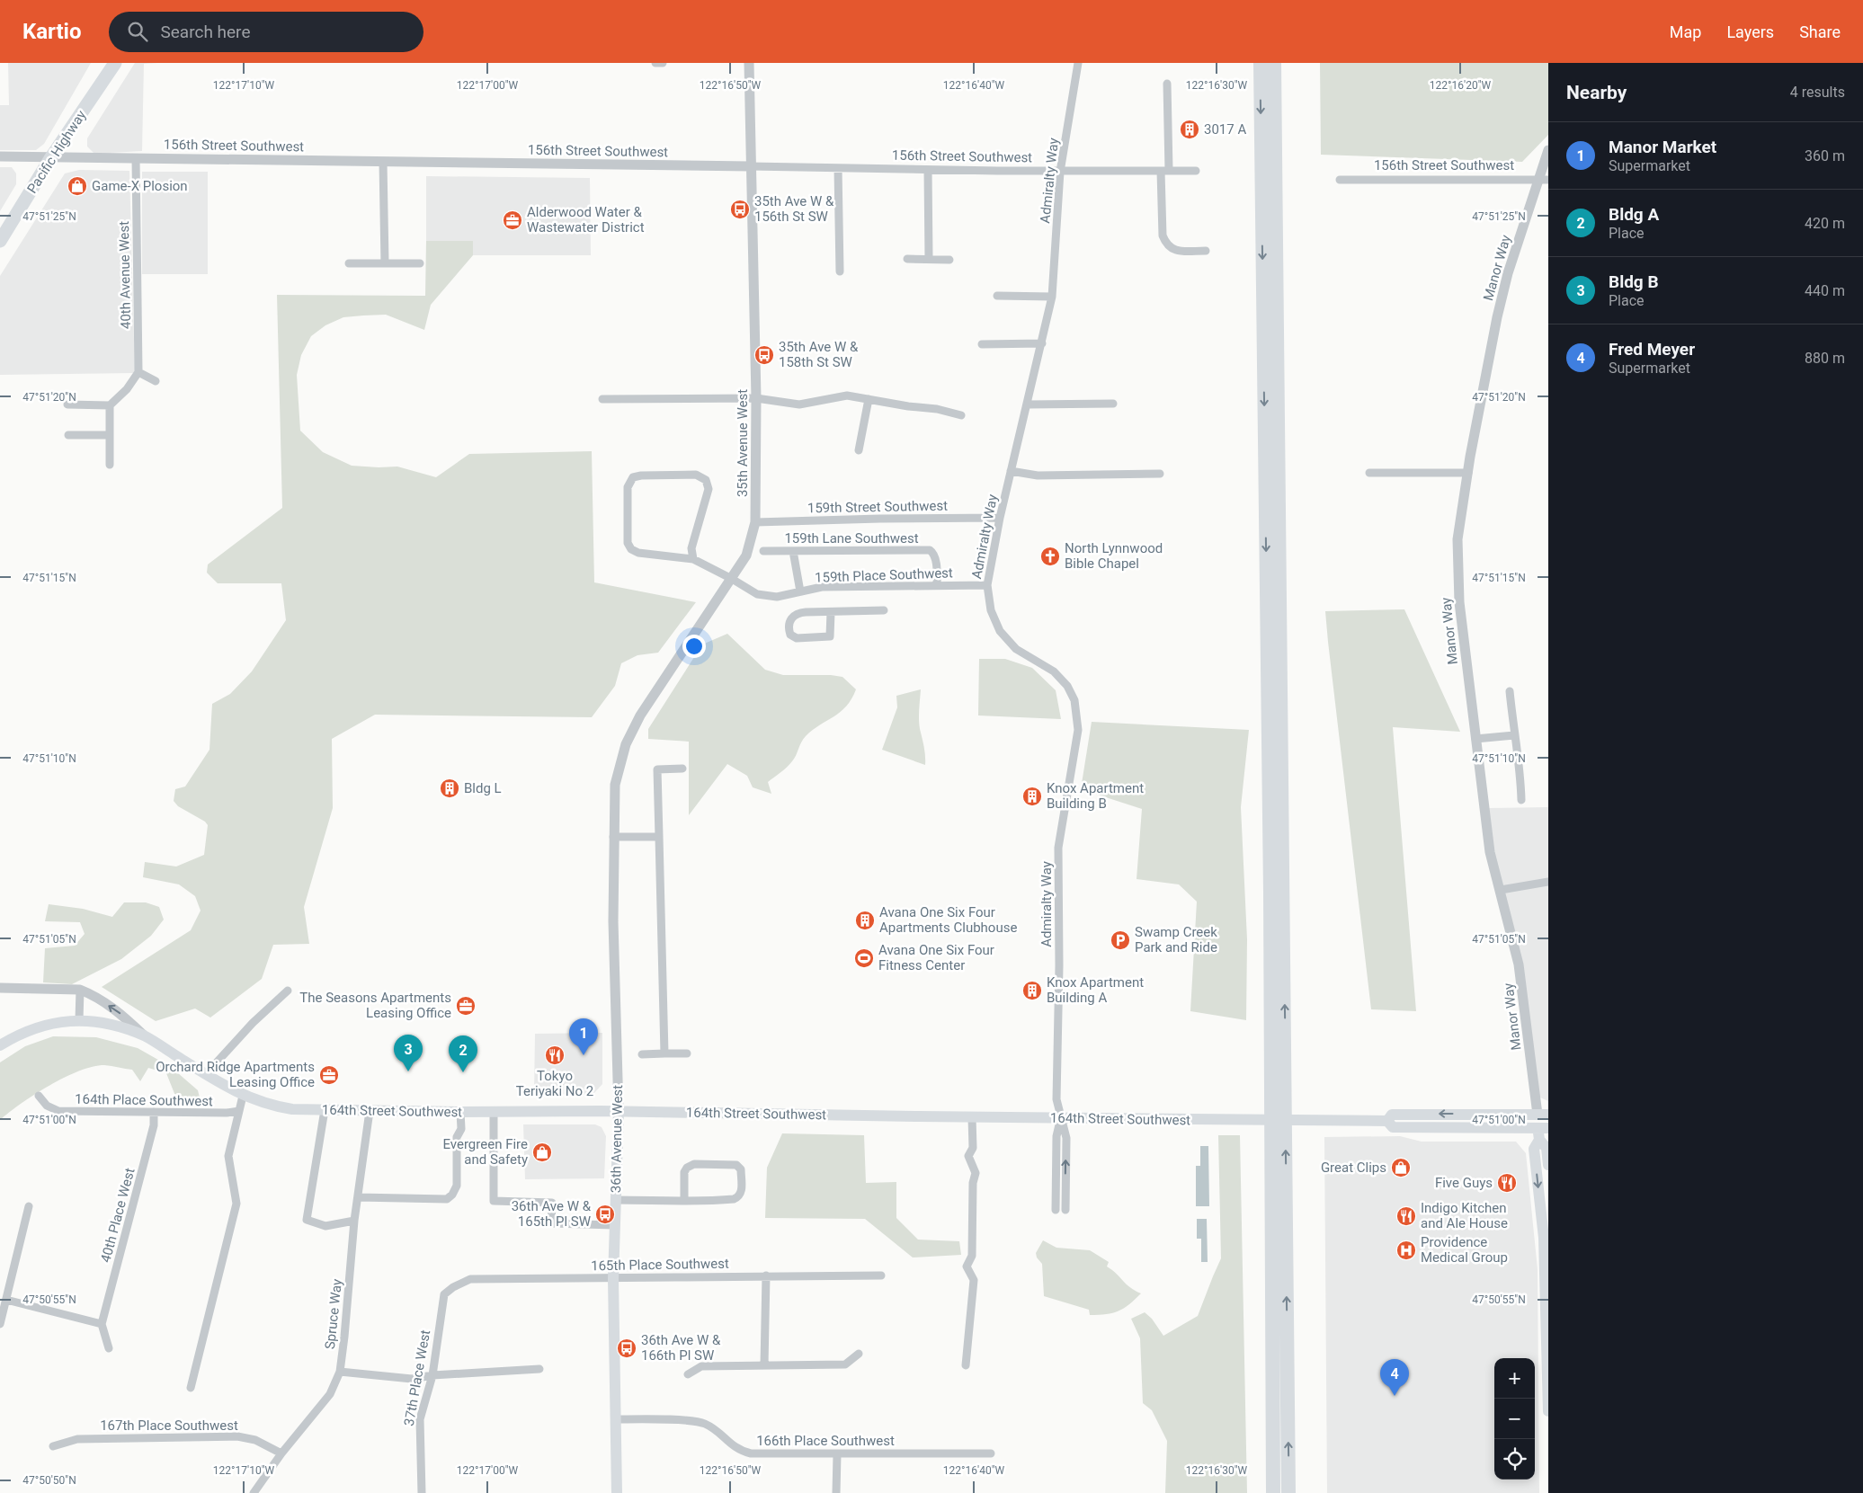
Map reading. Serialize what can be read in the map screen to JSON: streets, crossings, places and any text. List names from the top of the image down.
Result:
{
  "streets": {
    "highway": ["Pacific Highway"],
    "main road": ["164th Street Southwest", "36th Avenue West"],
    "street": [
      "156th Street Southwest",
      "Admiralty Way",
      "Manor Way",
      "40th Avenue West",
      "35th Avenue West",
      "159th Street Southwest",
      "159th Lane Southwest",
      "159th Place Southwest",
      "164th Place Southwest",
      "40th Place West",
      "165th Place Southwest",
      "Spruce Way",
      "37th Place West",
      "167th Place Southwest",
      "166th Place Southwest"
    ]
  },
  "crossings": [
    ["156th Street Southwest", "Pacific Highway"],
    ["156th Street Southwest", "Admiralty Way"],
    ["156th Street Southwest", "Manor Way"],
    ["156th Street Southwest", "40th Avenue West"],
    ["156th Street Southwest", "35th Avenue West"],
    ["Admiralty Way", "159th Street Southwest"],
    ["Admiralty Way", "159th Place Southwest"],
    ["Admiralty Way", "164th Street Southwest"],
    ["Manor Way", "164th Street Southwest"],
    ["35th Avenue West", "159th Street Southwest"],
    ["35th Avenue West", "159th Place Southwest"],
    ["35th Avenue West", "36th Avenue West"],
    ["159th Lane Southwest", "159th Place Southwest"],
    ["164th Place Southwest", "40th Place West"],
    ["164th Street Southwest", "36th Avenue West"],
    ["164th Street Southwest", "Spruce Way"],
    ["36th Avenue West", "165th Place Southwest"],
    ["36th Avenue West", "166th Place Southwest"],
    ["165th Place Southwest", "37th Place West"],
    ["Spruce Way", "167th Place Southwest"]
  ],
  "places": {
    "building": [
      "3017 A",
      "Bldg L",
      "Knox Apartment Building B",
      "Avana One Six Four Apartments Clubhouse",
      "Knox Apartment Building A"
    ],
    "shop": ["Game-X Plosion", "Evergreen Fire and Safety", "Great Clips"],
    "bus stop": [
      "35th Ave W & 156th St SW",
      "35th Ave W & 158th St SW",
      "36th Ave W & 165th Pl SW",
      "36th Ave W & 166th Pl SW"
    ],
    "office": ["Alderwood Water & Wastewater District", "The Seasons Apartments Leasing Office", "Orchard Ridge Apartments Leasing Office"],
    "church": ["North Lynnwood Bible Chapel"],
    "parking": ["Swamp Creek Park and Ride"],
    "sports": ["Avana One Six Four Fitness Center"],
    "restaurant": ["Tokyo Teriyaki No 2", "Five Guys", "Indigo Kitchen and Ale House"],
    "hospital": ["Providence Medical Group"]
  },
  "page": {
    "header": "Kartio",
    "search": "Search here",
    "nav": ["Map", "Layers", "Share"],
    "heading": ["Nearby", "4 results"],
    "list": [
      {
        "mark": "1",
        "name": "Manor Market",
        "note": "Supermarket",
        "value": "360 m"
      },
      {
        "mark": "2",
        "name": "Bldg A",
        "note": "Place",
        "value": "420 m"
      },
      {
        "mark": "3",
        "name": "Bldg B",
        "note": "Place",
        "value": "440 m"
      },
      {
        "mark": "4",
        "name": "Fred Meyer",
        "note": "Supermarket",
        "value": "880 m"
      }
    ],
    "pins": [
      "1",
      "3",
      "2",
      "4"
    ],
    "map_buttons": ["+", "−"]
  },
  "coordinates": [
    "122°17'10\"W",
    "122°17'00\"W",
    "122°16'50\"W",
    "122°16'40\"W",
    "122°16'30\"W",
    "122°16'20\"W",
    "47°51'25\"N",
    "47°51'20\"N",
    "47°51'15\"N",
    "47°51'10\"N",
    "47°51'05\"N",
    "47°51'00\"N",
    "47°50'55\"N",
    "47°50'50\"N"
  ]
}
